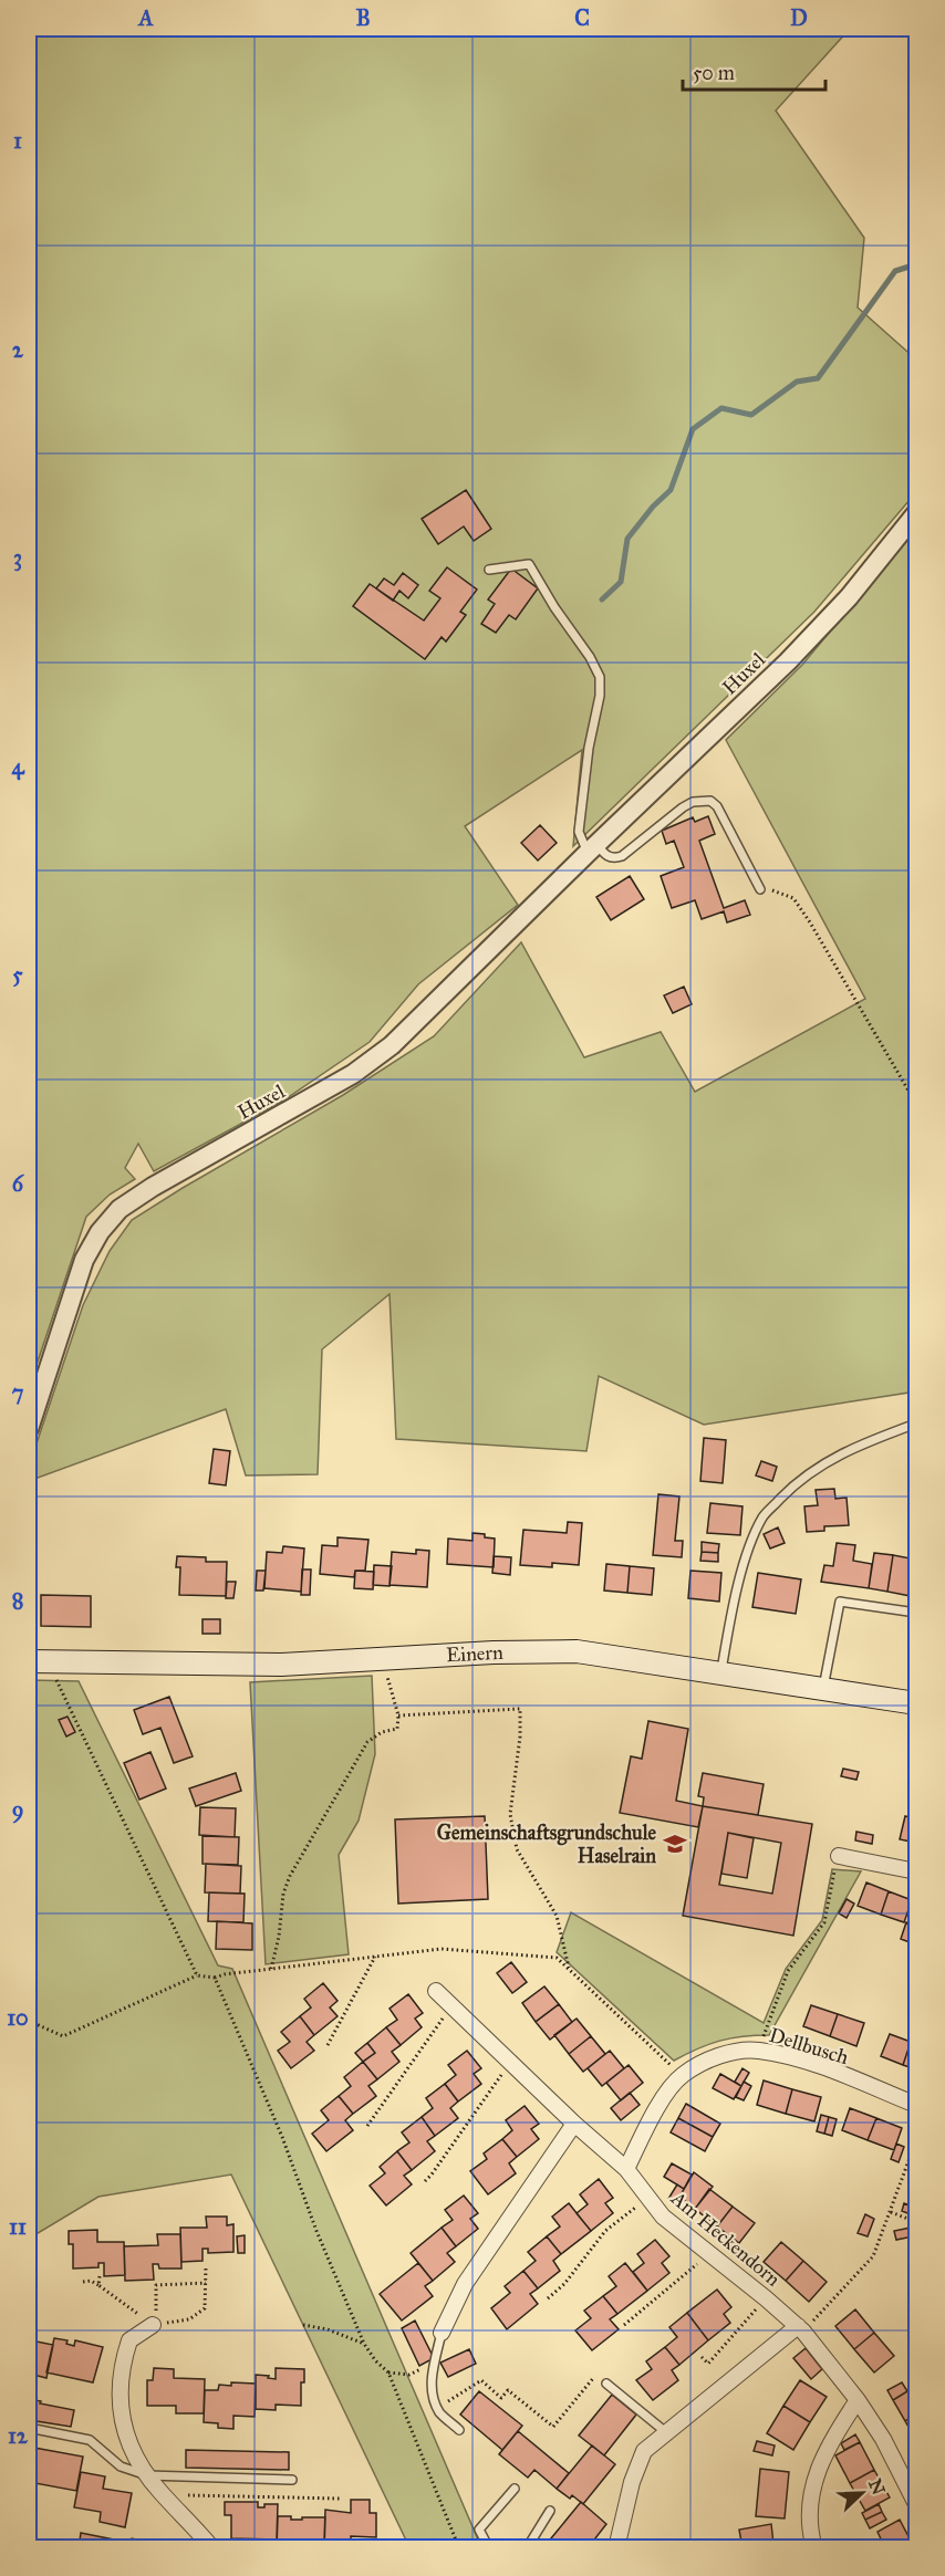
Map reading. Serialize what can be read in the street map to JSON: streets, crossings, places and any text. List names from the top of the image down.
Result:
{
  "streets": {
    "main road": ["Einern"],
    "street": ["Huxel", "Dellbusch", "Am Heckendorn"]
  },
  "crossings": [
    ["Dellbusch", "Am Heckendorn"]
  ],
  "places": {
    "school or university": ["Gemeinschaftsgrundschule Haselrain"]
  },
  "scale_bar": "50 m",
  "north": "top right",
  "grid": {
    "columns": [
      "A",
      "B",
      "C",
      "D"
    ],
    "rows": [
      "1",
      "2",
      "3",
      "4",
      "5",
      "6",
      "7",
      "8",
      "9",
      "10",
      "11",
      "12"
    ]
  }
}
